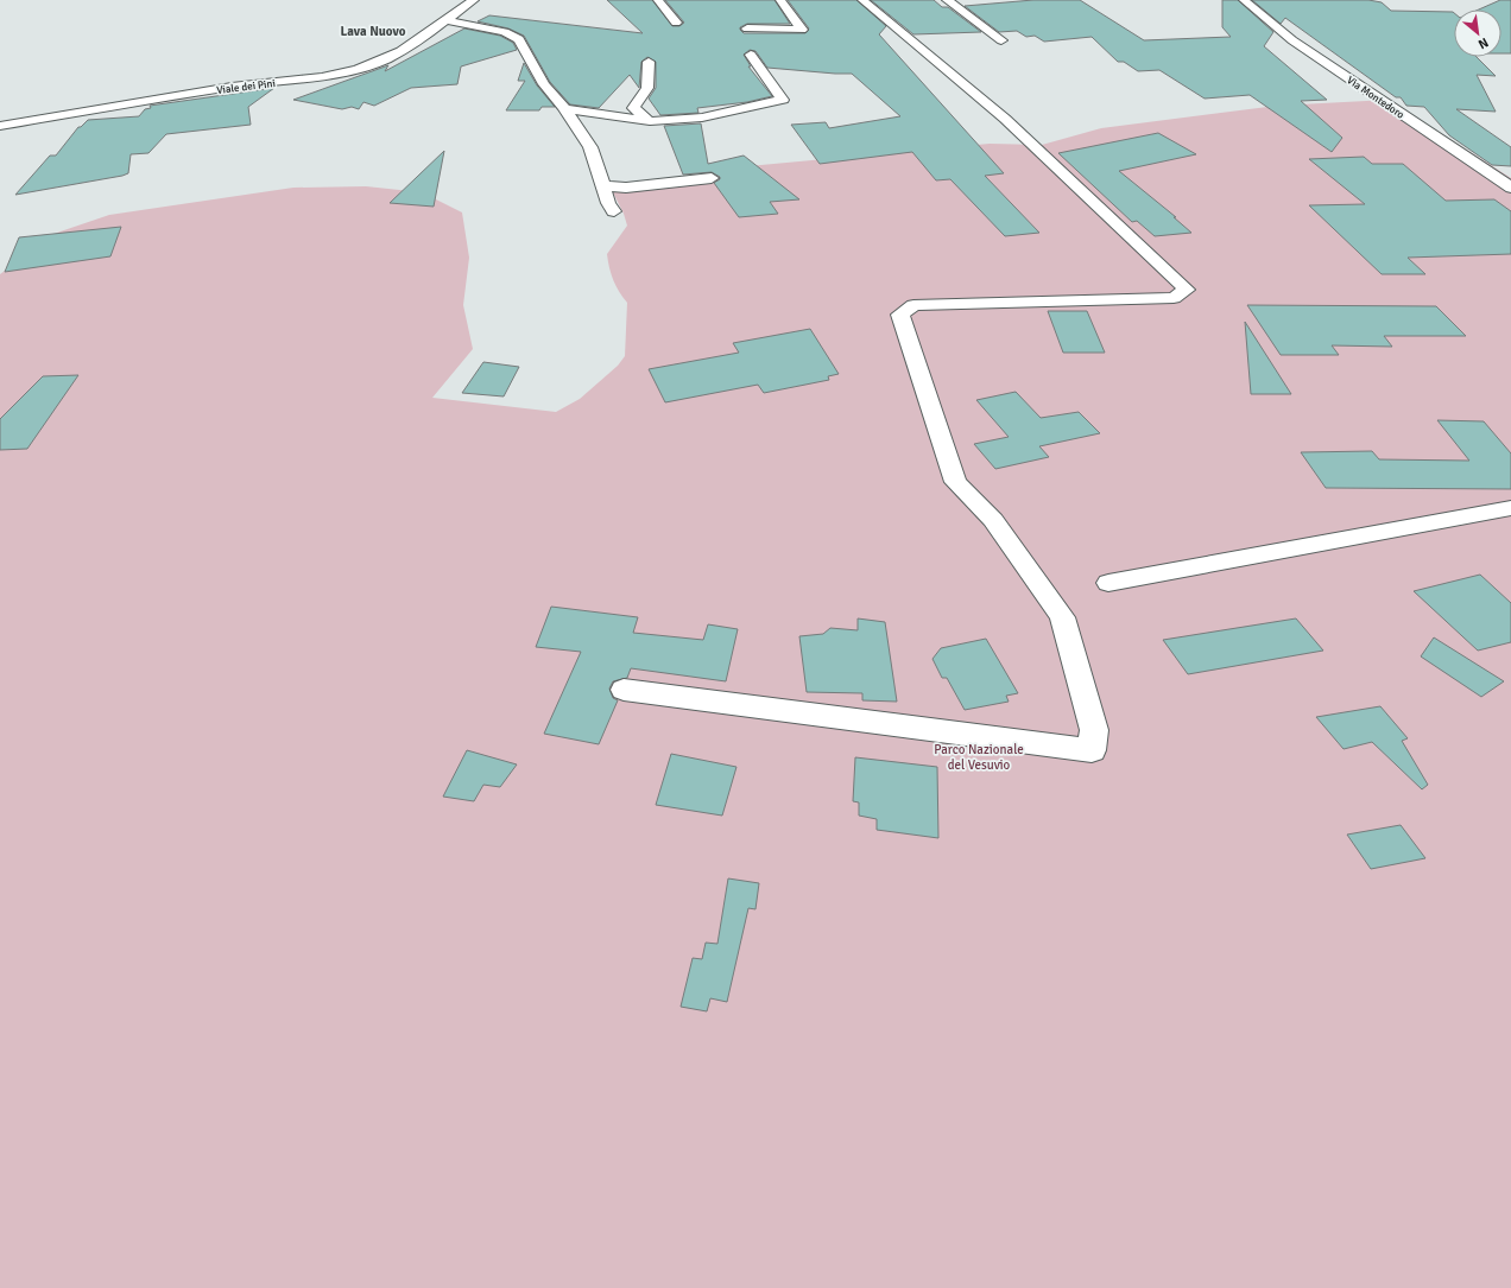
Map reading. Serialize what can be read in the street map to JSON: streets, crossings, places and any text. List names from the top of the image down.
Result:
{
  "streets": {
    "street": ["Viale dei Pini", "Via Montedoro"]
  },
  "districts": ["Lava Nuovo"],
  "parks": ["Parco Nazionale del Vesuvio"],
  "north": "bottom right"
}
